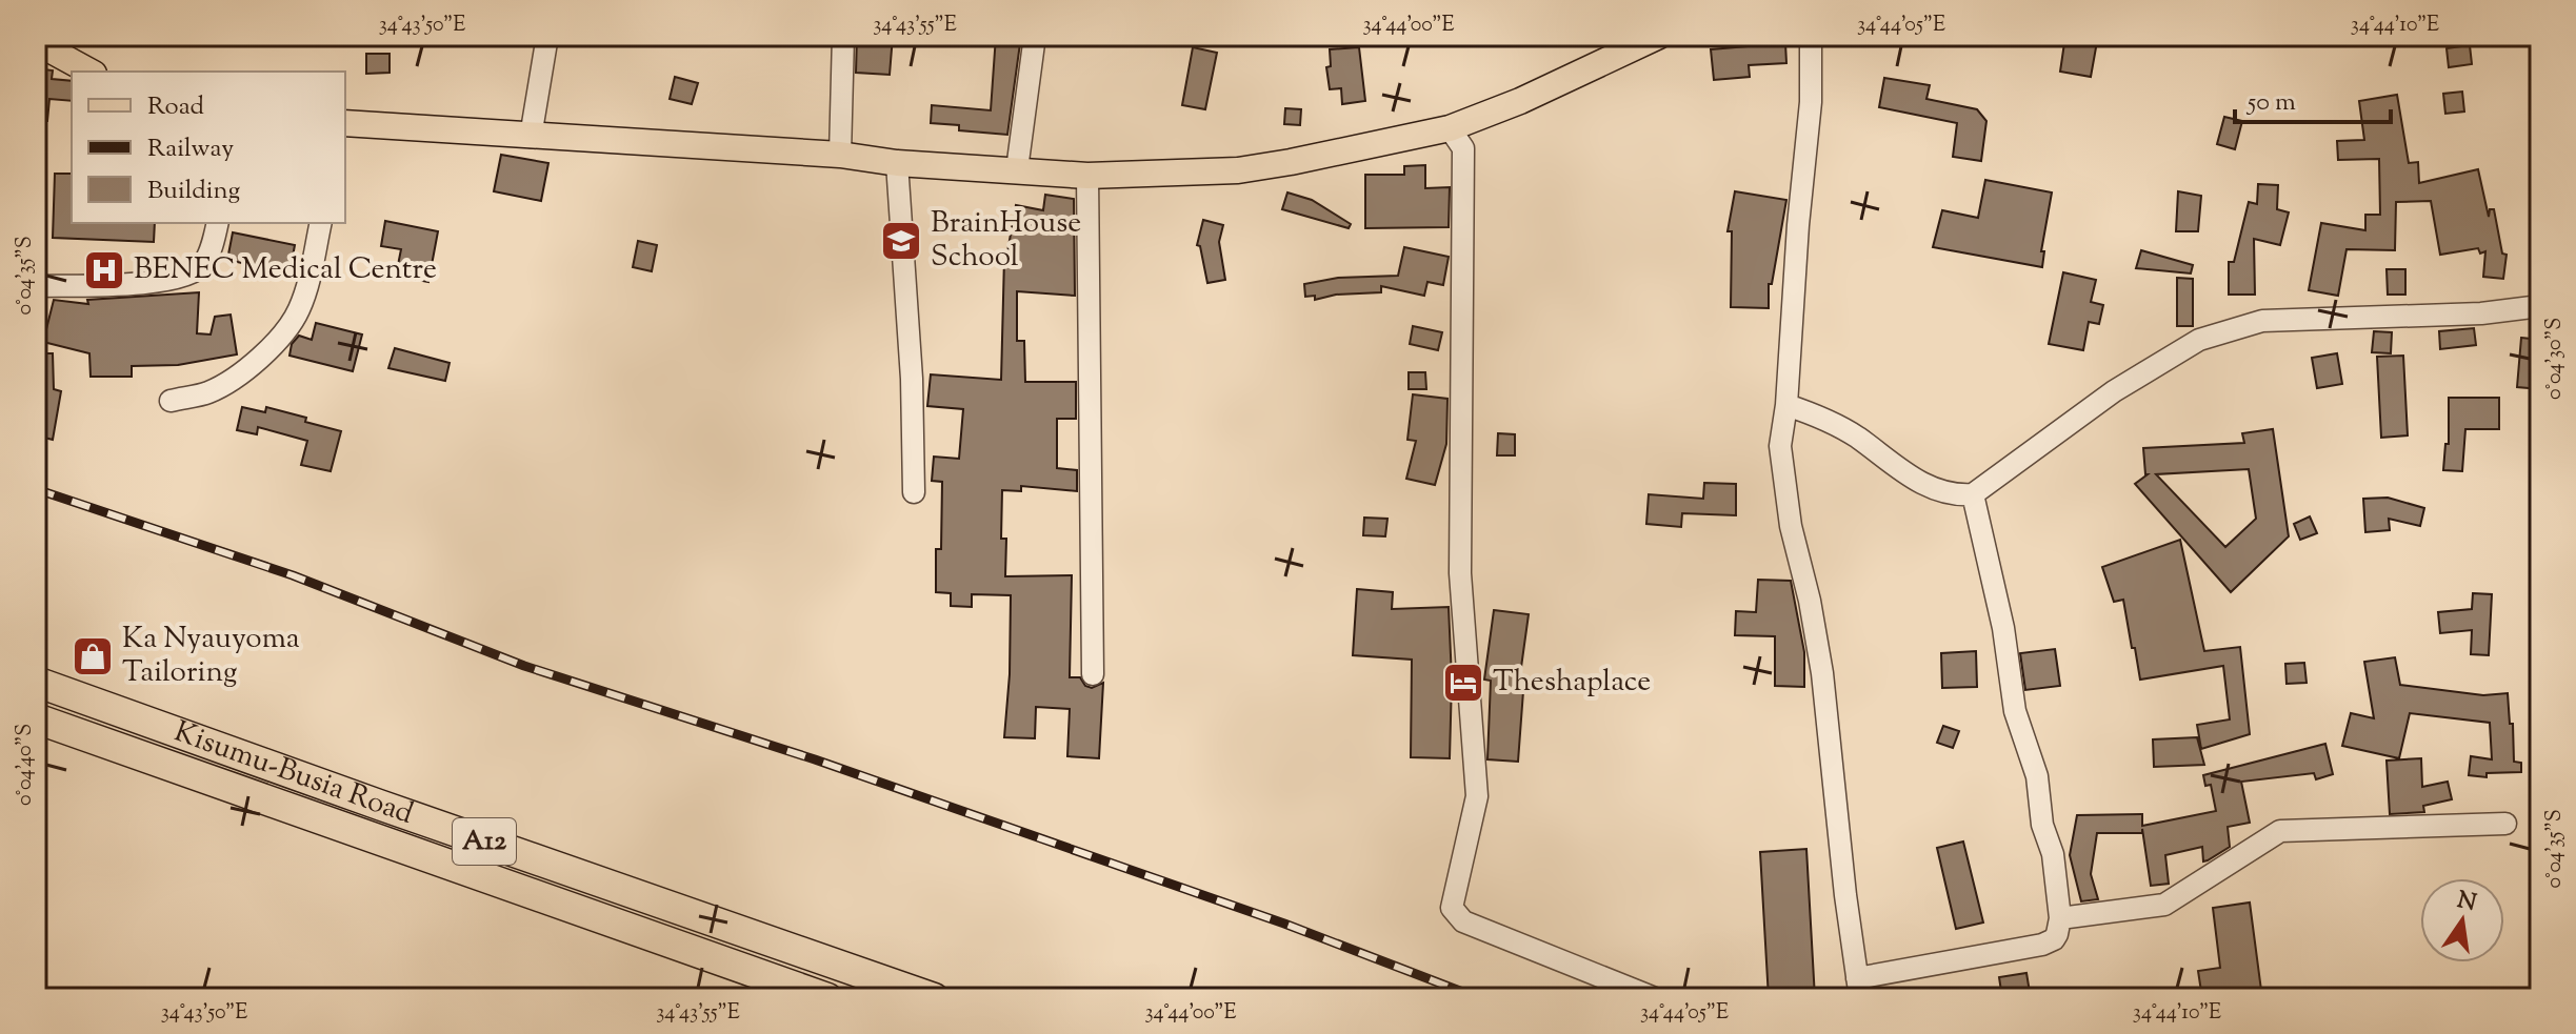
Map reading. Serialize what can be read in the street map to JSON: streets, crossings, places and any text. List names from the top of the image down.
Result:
{
  "streets": {
    "highway": ["Kisumu-Busia Road", "A12"]
  },
  "places": {
    "school or university": ["BrainHouse School"],
    "hospital": ["BENEC Medical Centre"],
    "shop": ["Ka Nyauyoma Tailoring"],
    "hotel": ["Theshaplace"]
  },
  "legend": ["Road", "Railway", "Building"],
  "scale_bar": "50 m",
  "north": "top",
  "coordinates": [
    "34°43'50\"E",
    "34°43'55\"E",
    "34°44'00\"E",
    "34°44'05\"E",
    "34°44'10\"E",
    "0°04'35\"S",
    "0°04'30\"S",
    "0°04'40\"S"
  ]
}
